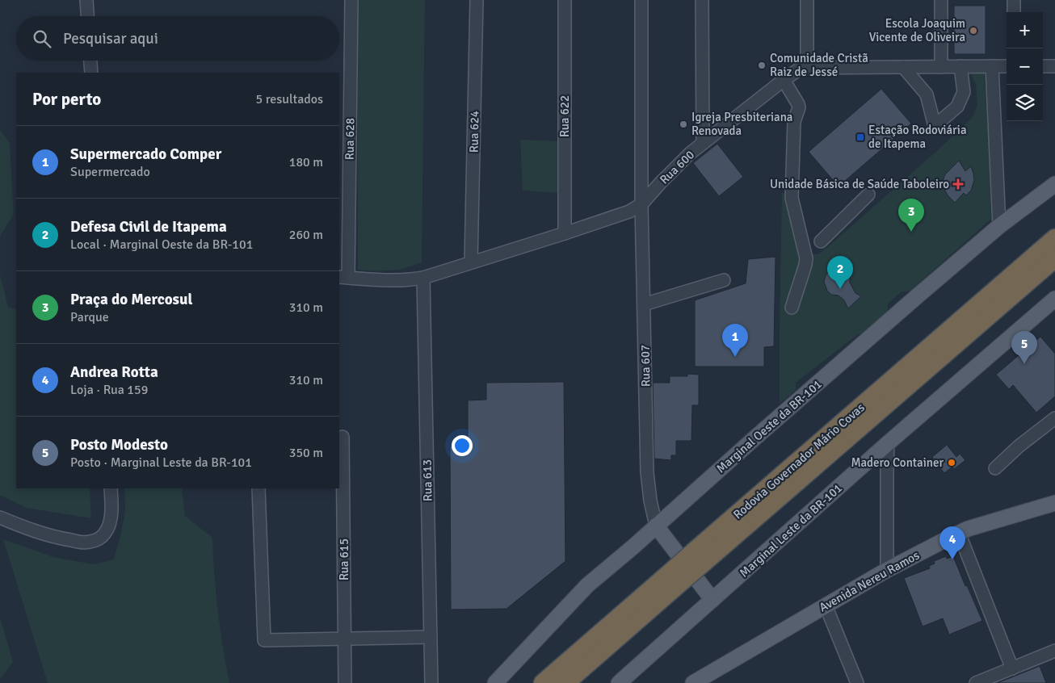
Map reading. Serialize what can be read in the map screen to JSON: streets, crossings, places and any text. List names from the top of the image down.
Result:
{
  "streets": {
    "highway": ["Rodovia Governador Mário Covas"],
    "main road": ["Marginal Oeste da BR-101", "Marginal Leste da BR-101", "Avenida Nereu Ramos"],
    "street": [
      "Rua 622",
      "Rua 624",
      "Rua 628",
      "Rua 600",
      "Rua 607",
      "Rua 613",
      "Rua 615"
    ]
  },
  "crossings": [
    ["Rua 622", "Rua 600"],
    ["Rua 624", "Rua 600"],
    ["Rua 628", "Rua 600"],
    ["Rua 600", "Rua 607"],
    ["Rua 600", "Rua 613"],
    ["Rua 607", "Marginal Oeste da BR-101"]
  ],
  "places": {
    "other": [
      "Escola Joaquim Vicente de Oliveira",
      "Comunidade Cristã Raiz de Jessé",
      "Igreja Presbiteriana Renovada",
      "Madero Container"
    ],
    "transit": ["Estação Rodoviária de Itapema"],
    "health": ["Unidade Básica de Saúde Taboleiro"]
  },
  "page": {
    "map_buttons": ["+", "−"],
    "search": "Pesquisar aqui",
    "heading": ["Por perto", "5 resultados"],
    "list": [
      {
        "mark": "1",
        "name": "Supermercado Comper",
        "note": "Supermercado",
        "value": "180 m"
      },
      {
        "mark": "2",
        "name": "Defesa Civil de Itapema",
        "note": "Local · Marginal Oeste da BR-101",
        "value": "260 m"
      },
      {
        "mark": "3",
        "name": "Praça do Mercosul",
        "note": "Parque",
        "value": "310 m"
      },
      {
        "mark": "4",
        "name": "Andrea Rotta",
        "note": "Loja · Rua 159",
        "value": "310 m"
      },
      {
        "mark": "5",
        "name": "Posto Modesto",
        "note": "Posto · Marginal Leste da BR-101",
        "value": "350 m"
      }
    ],
    "pins": [
      "3",
      "2",
      "1",
      "5",
      "4"
    ]
  }
}
